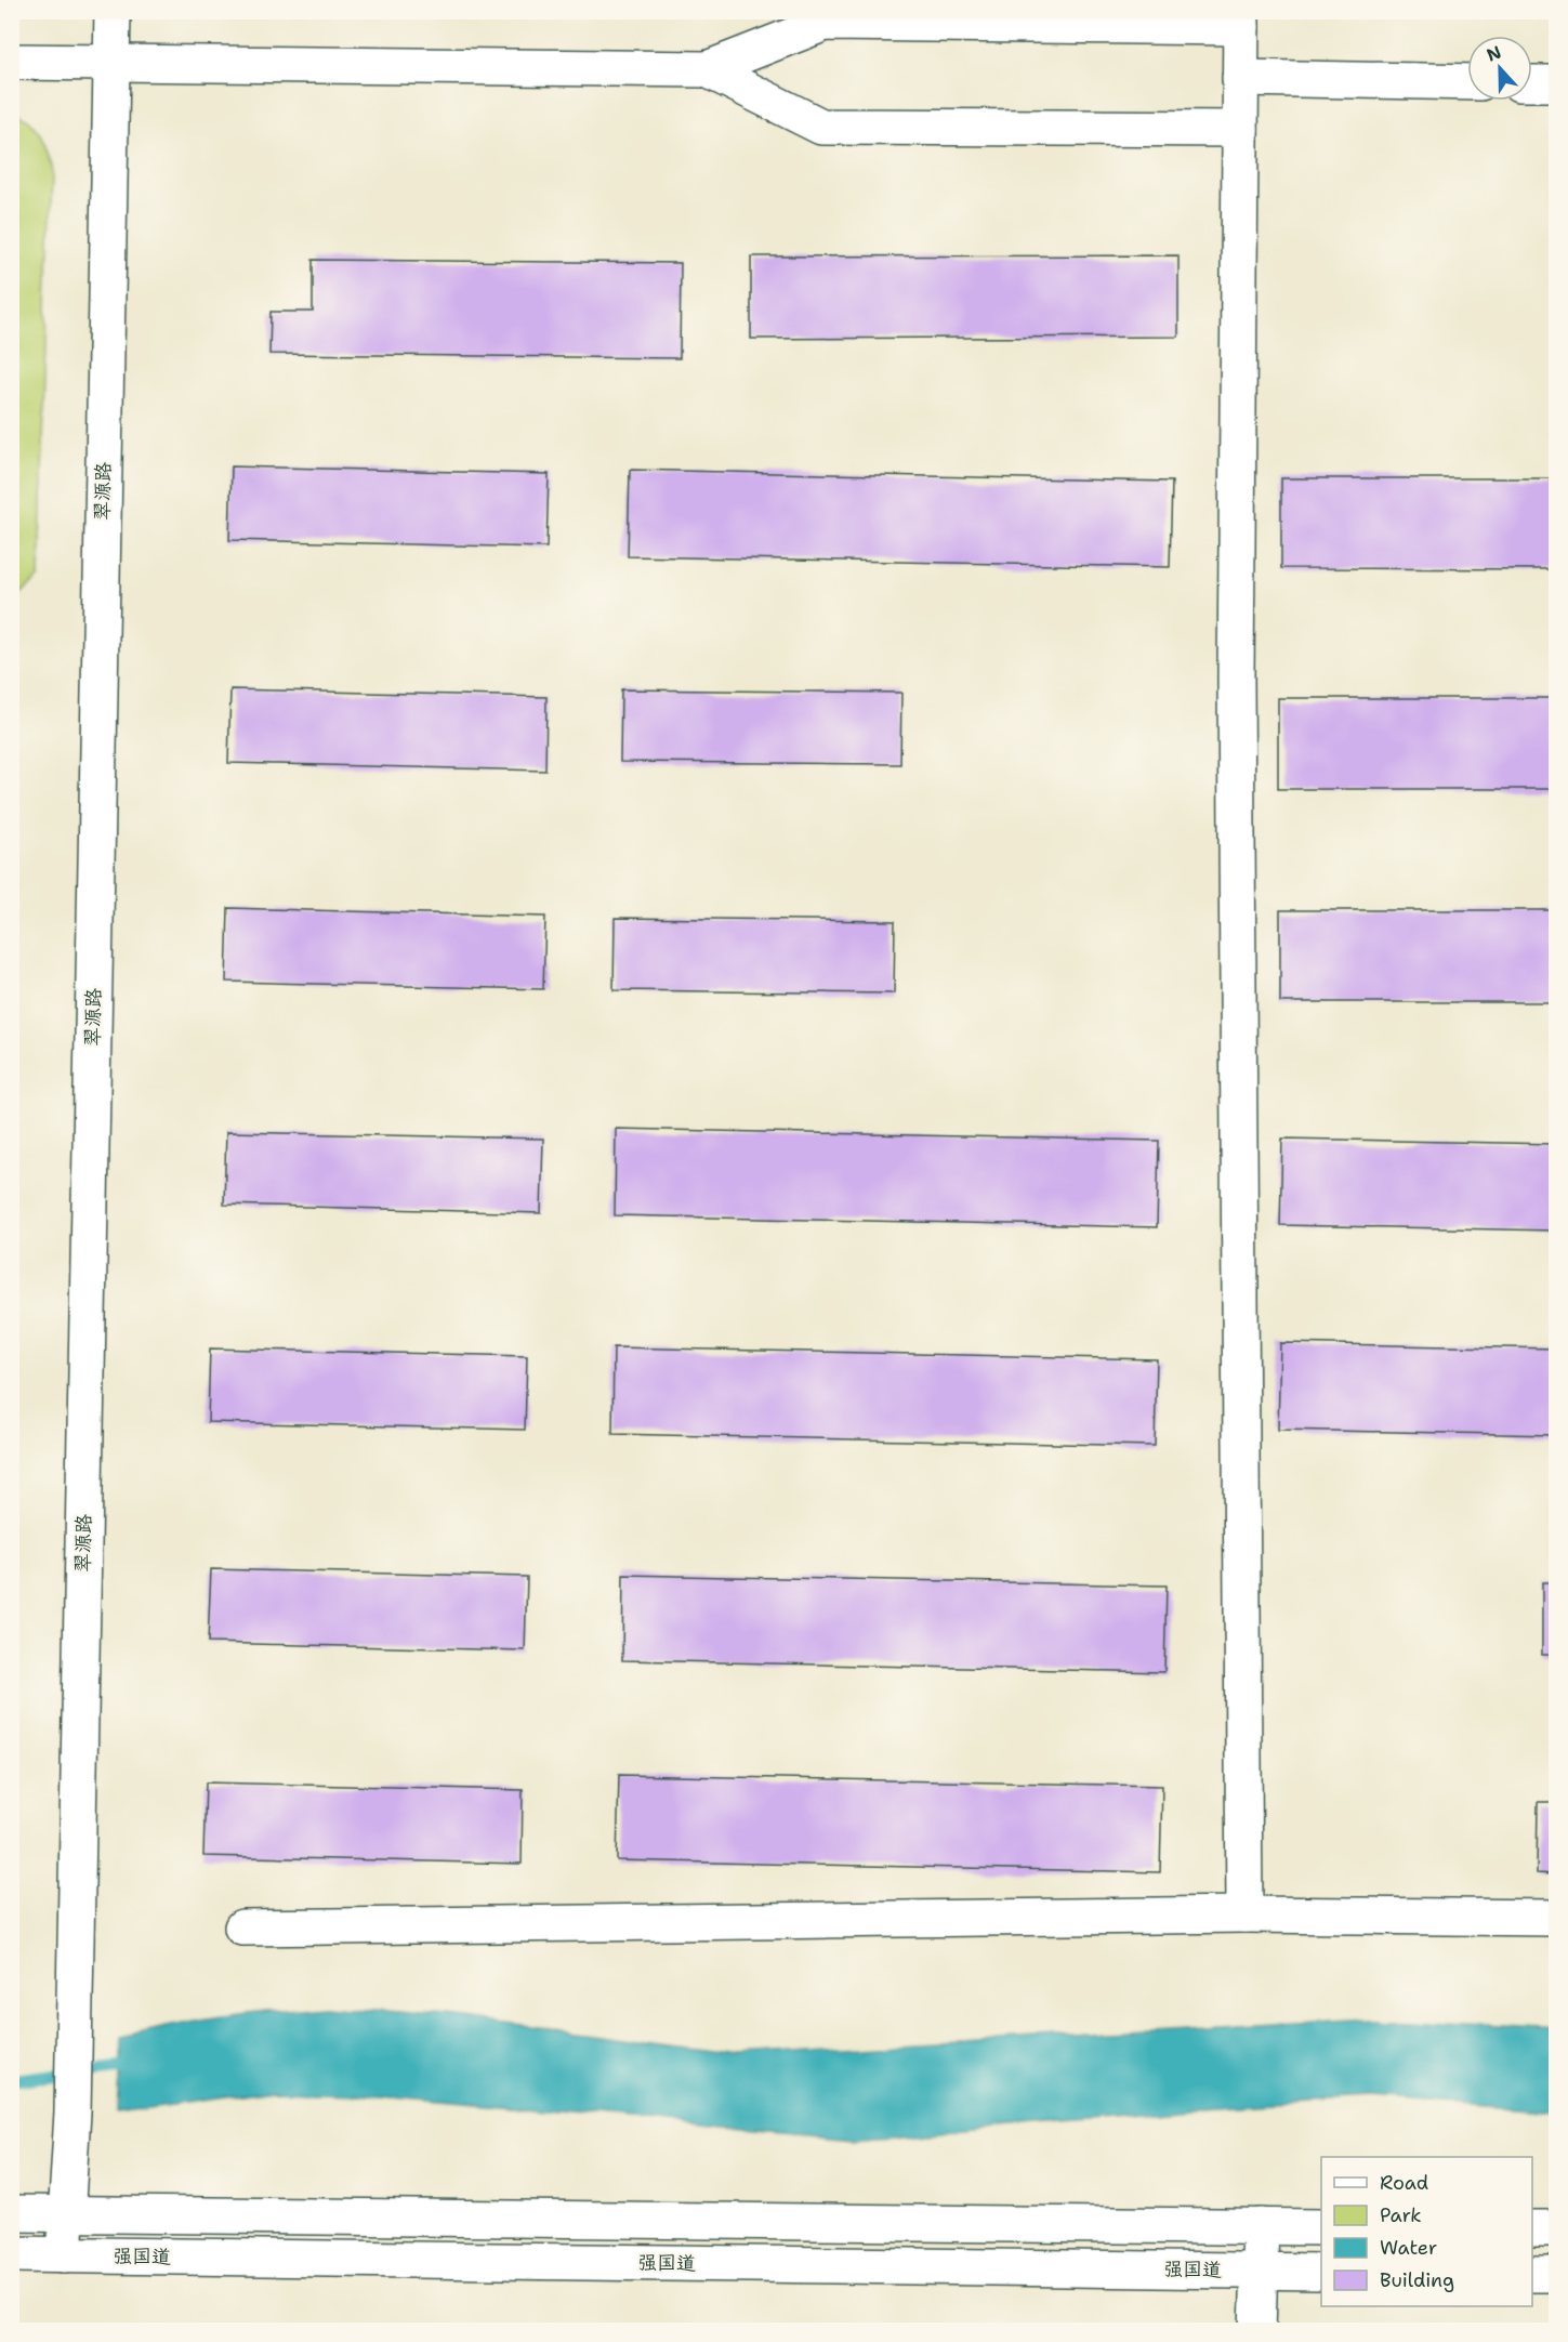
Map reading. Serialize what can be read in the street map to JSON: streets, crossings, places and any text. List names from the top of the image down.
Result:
{
  "streets": {
    "street": ["翠源路", "强国道"]
  },
  "crossings": [
    ["翠源路", "强国道"]
  ],
  "legend": [
    "Road",
    "Park",
    "Water",
    "Building"
  ],
  "north": "top"
}
